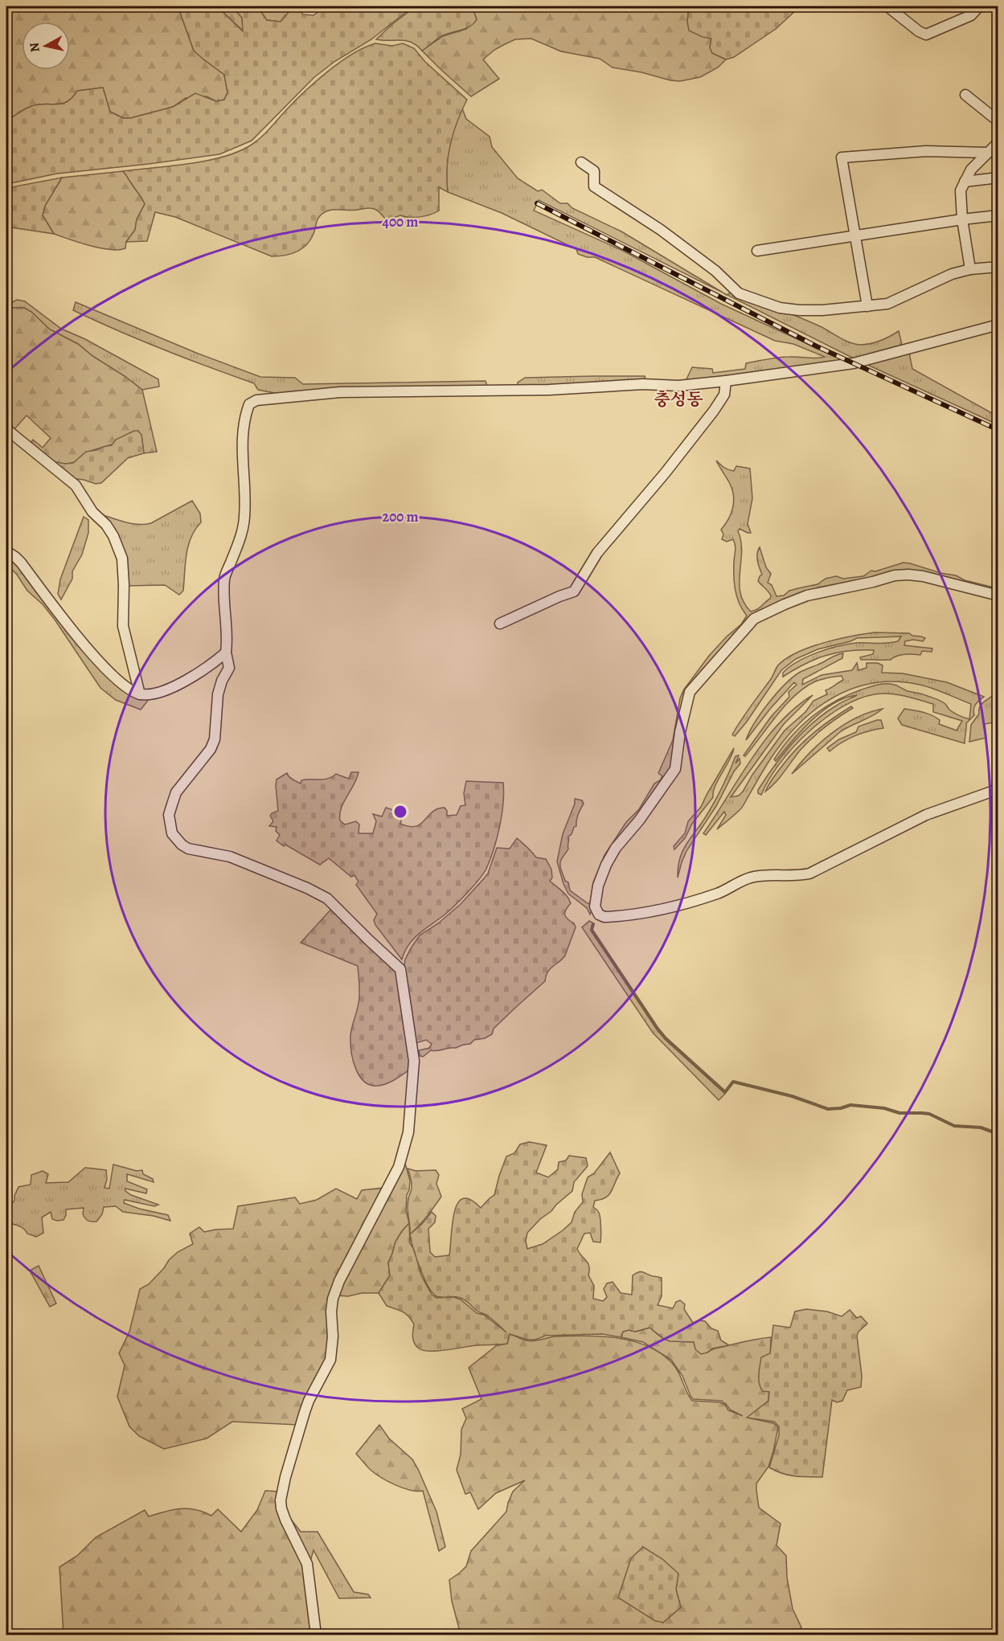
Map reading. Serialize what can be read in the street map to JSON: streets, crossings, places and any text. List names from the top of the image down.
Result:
{
  "districts": ["충성동"],
  "north": "left",
  "rings": ["400 m", "200 m"]
}
